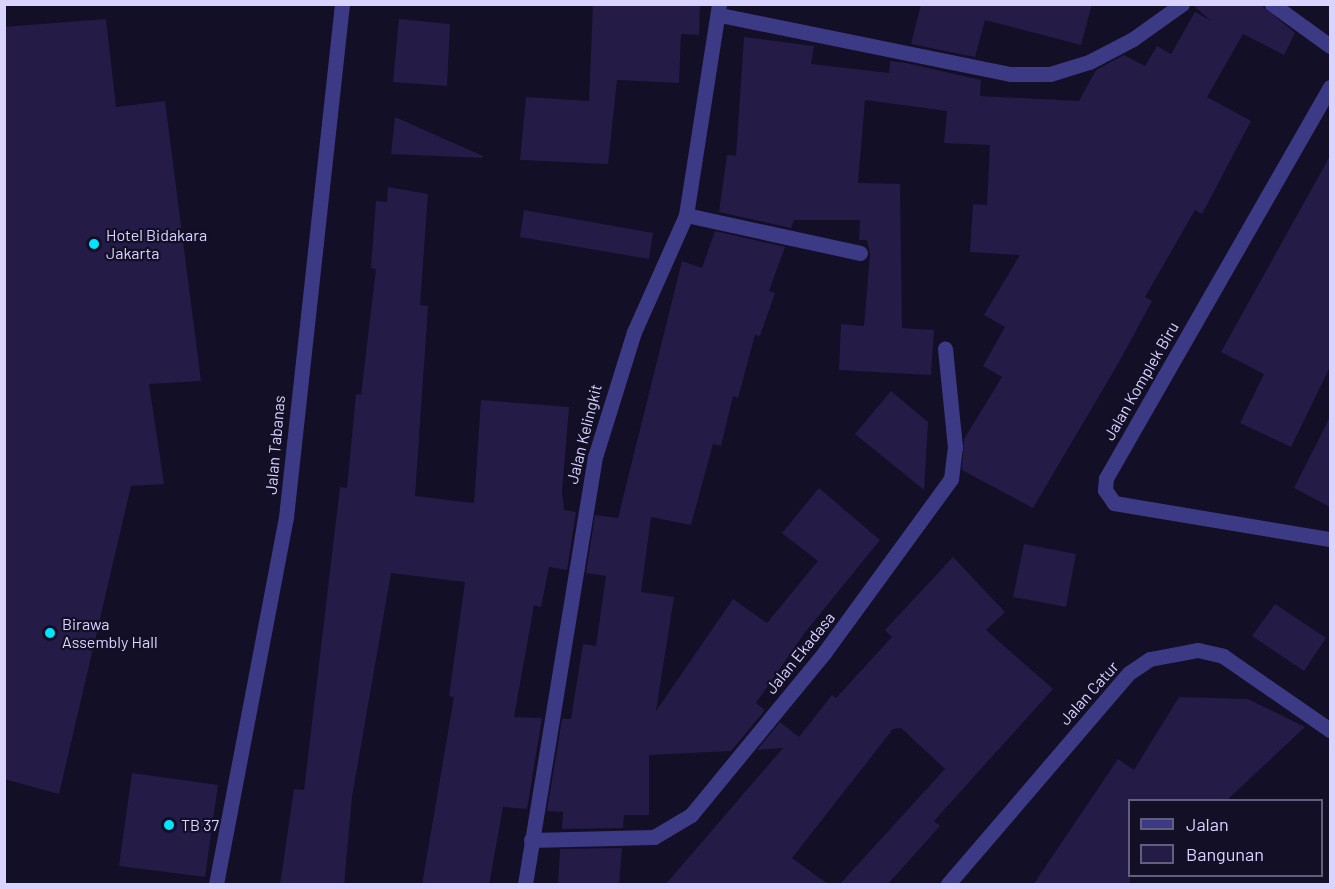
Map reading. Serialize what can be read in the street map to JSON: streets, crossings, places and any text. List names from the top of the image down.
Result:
{
  "streets": {
    "street": [
      "Jalan Komplek Biru",
      "Jalan Kelingkit",
      "Jalan Tabanas",
      "Jalan Ekadasa",
      "Jalan Catur"
    ]
  },
  "crossings": [
    ["Jalan Kelingkit", "Jalan Ekadasa"]
  ],
  "places": ["Hotel Bidakara Jakarta", "Birawa Assembly Hall", "TB 37"],
  "legend": ["Jalan", "Bangunan"]
}
